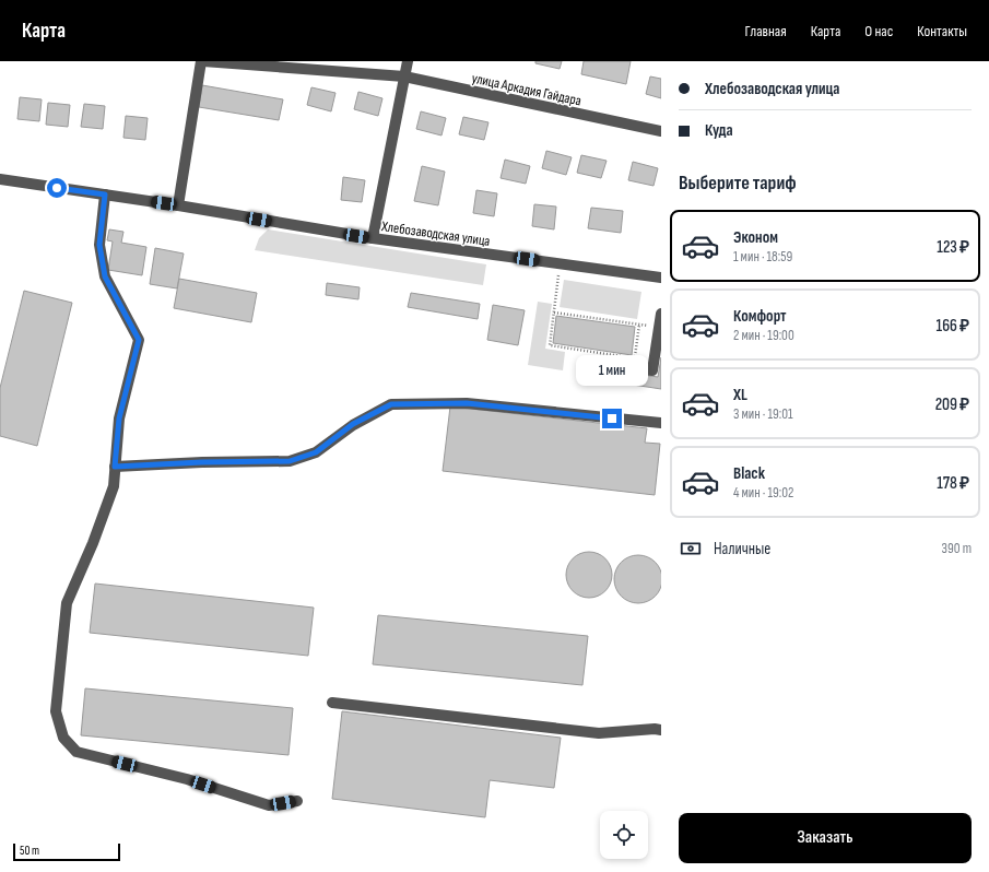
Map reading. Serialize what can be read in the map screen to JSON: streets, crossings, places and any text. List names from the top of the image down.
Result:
{
  "streets": {
    "street": ["улица Аркадия Гайдара", "Хлебозаводская улица"]
  },
  "scale_bar": "50 m",
  "page": {
    "header": "Карта",
    "nav": [
      "Главная",
      "Карта",
      "О нас",
      "Контакты"
    ],
    "banner": ["Хлебозаводская улица", "Куда"],
    "heading": "Выберите тариф",
    "list": [
      {
        "name": "Эконом",
        "note": "1 мин · 18:59",
        "value": "123 ₽"
      },
      {
        "name": "Комфорт",
        "note": "2 мин · 19:00",
        "value": "166 ₽"
      },
      {
        "name": "XL",
        "note": "3 мин · 19:01",
        "value": "209 ₽"
      },
      {
        "name": "Black",
        "note": "4 мин · 19:02",
        "value": "178 ₽"
      }
    ],
    "bubble": "1 мин",
    "pay": ["Наличные", "390 m"],
    "buttons": "Заказать",
    "scale": "50 m"
  }
}
